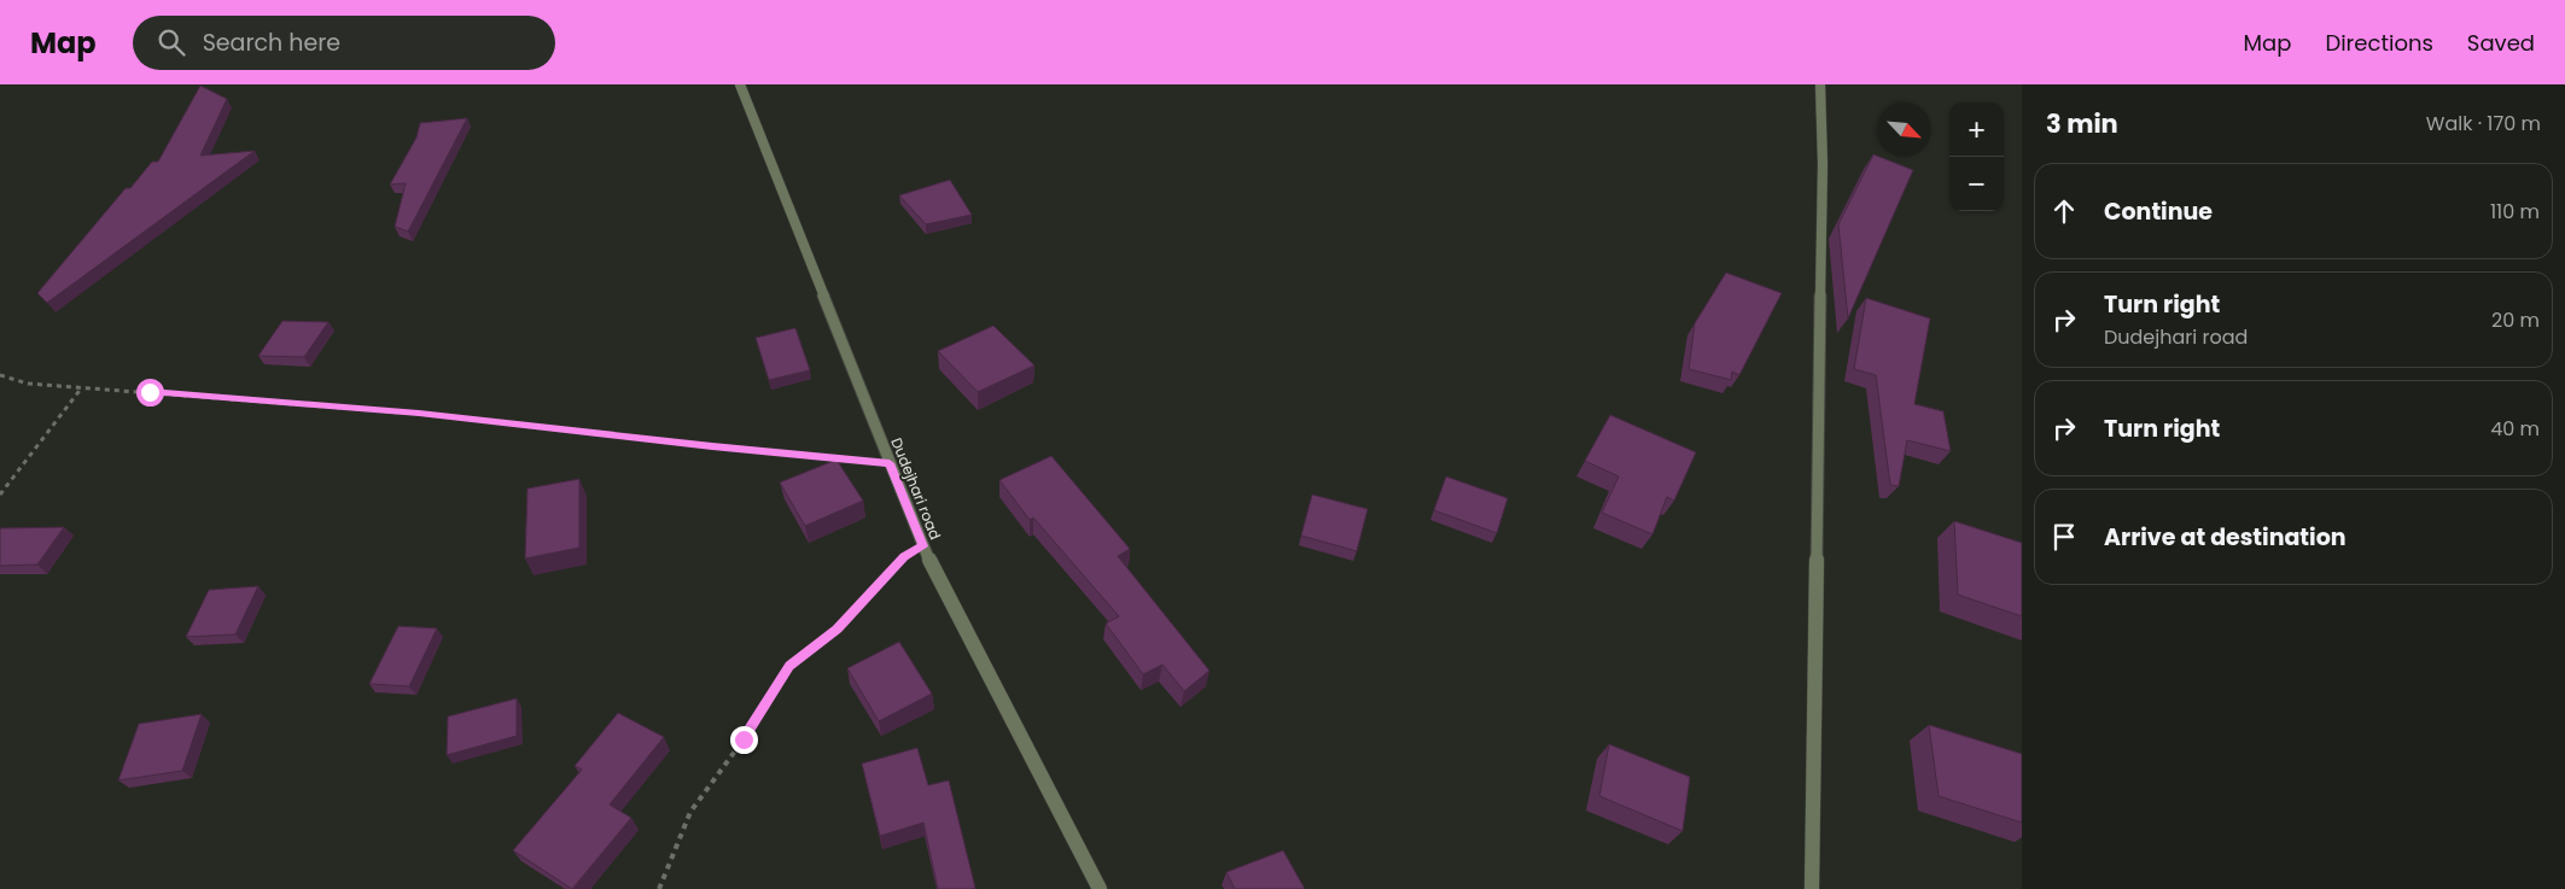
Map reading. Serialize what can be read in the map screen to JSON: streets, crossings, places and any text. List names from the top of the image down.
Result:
{
  "streets": {
    "street": ["Dudejhari road"]
  },
  "north": "bottom right",
  "page": {
    "header": "Map",
    "search": "Search here",
    "nav": ["Map", "Directions", "Saved"],
    "heading": ["3 min", "Walk · 170 m"],
    "map_buttons": ["+", "−"],
    "list": [
      ["Continue", "110 m"],
      ["Turn right", "Dudejhari road", "20 m"],
      ["Turn right", "40 m"],
      "Arrive at destination"
    ]
  }
}
